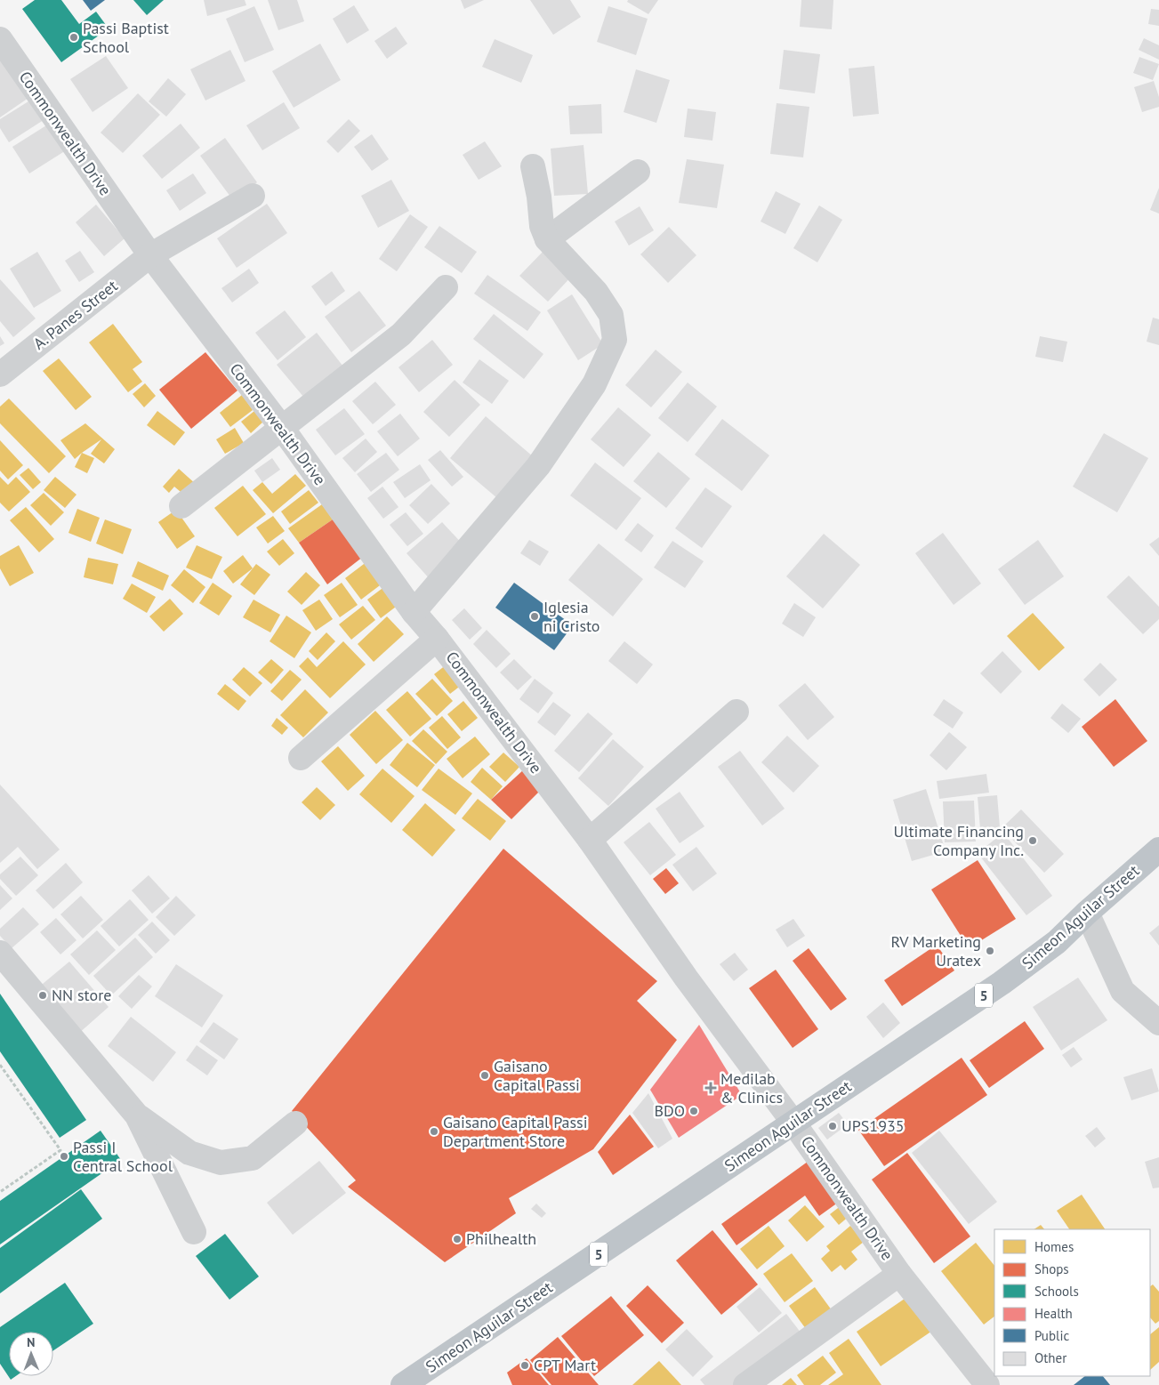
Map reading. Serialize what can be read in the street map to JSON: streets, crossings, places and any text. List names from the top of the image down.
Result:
{
  "streets": {
    "highway": ["Simeon Aguilar Street", "5"],
    "street": ["Commonwealth Drive", "A. Panes Street"]
  },
  "crossings": [
    ["Commonwealth Drive", "A. Panes Street"],
    ["Commonwealth Drive", "Simeon Aguilar Street"]
  ],
  "places": {
    "other": [
      "Passi Baptist School",
      "Iglesia ni Cristo",
      "Ultimate Financing Company Inc.",
      "RV Marketing Uratex",
      "NN store",
      "Gaisano Capital Passi",
      "BDO",
      "UPS1935",
      "Gaisano Capital Passi Department Store",
      "Passi I Central School",
      "Philhealth",
      "CPT Mart"
    ],
    "health": ["Medilab & Clinics"]
  },
  "legend": [
    "Homes",
    "Shops",
    "Schools",
    "Health",
    "Public",
    "Other"
  ],
  "north": "top"
}
